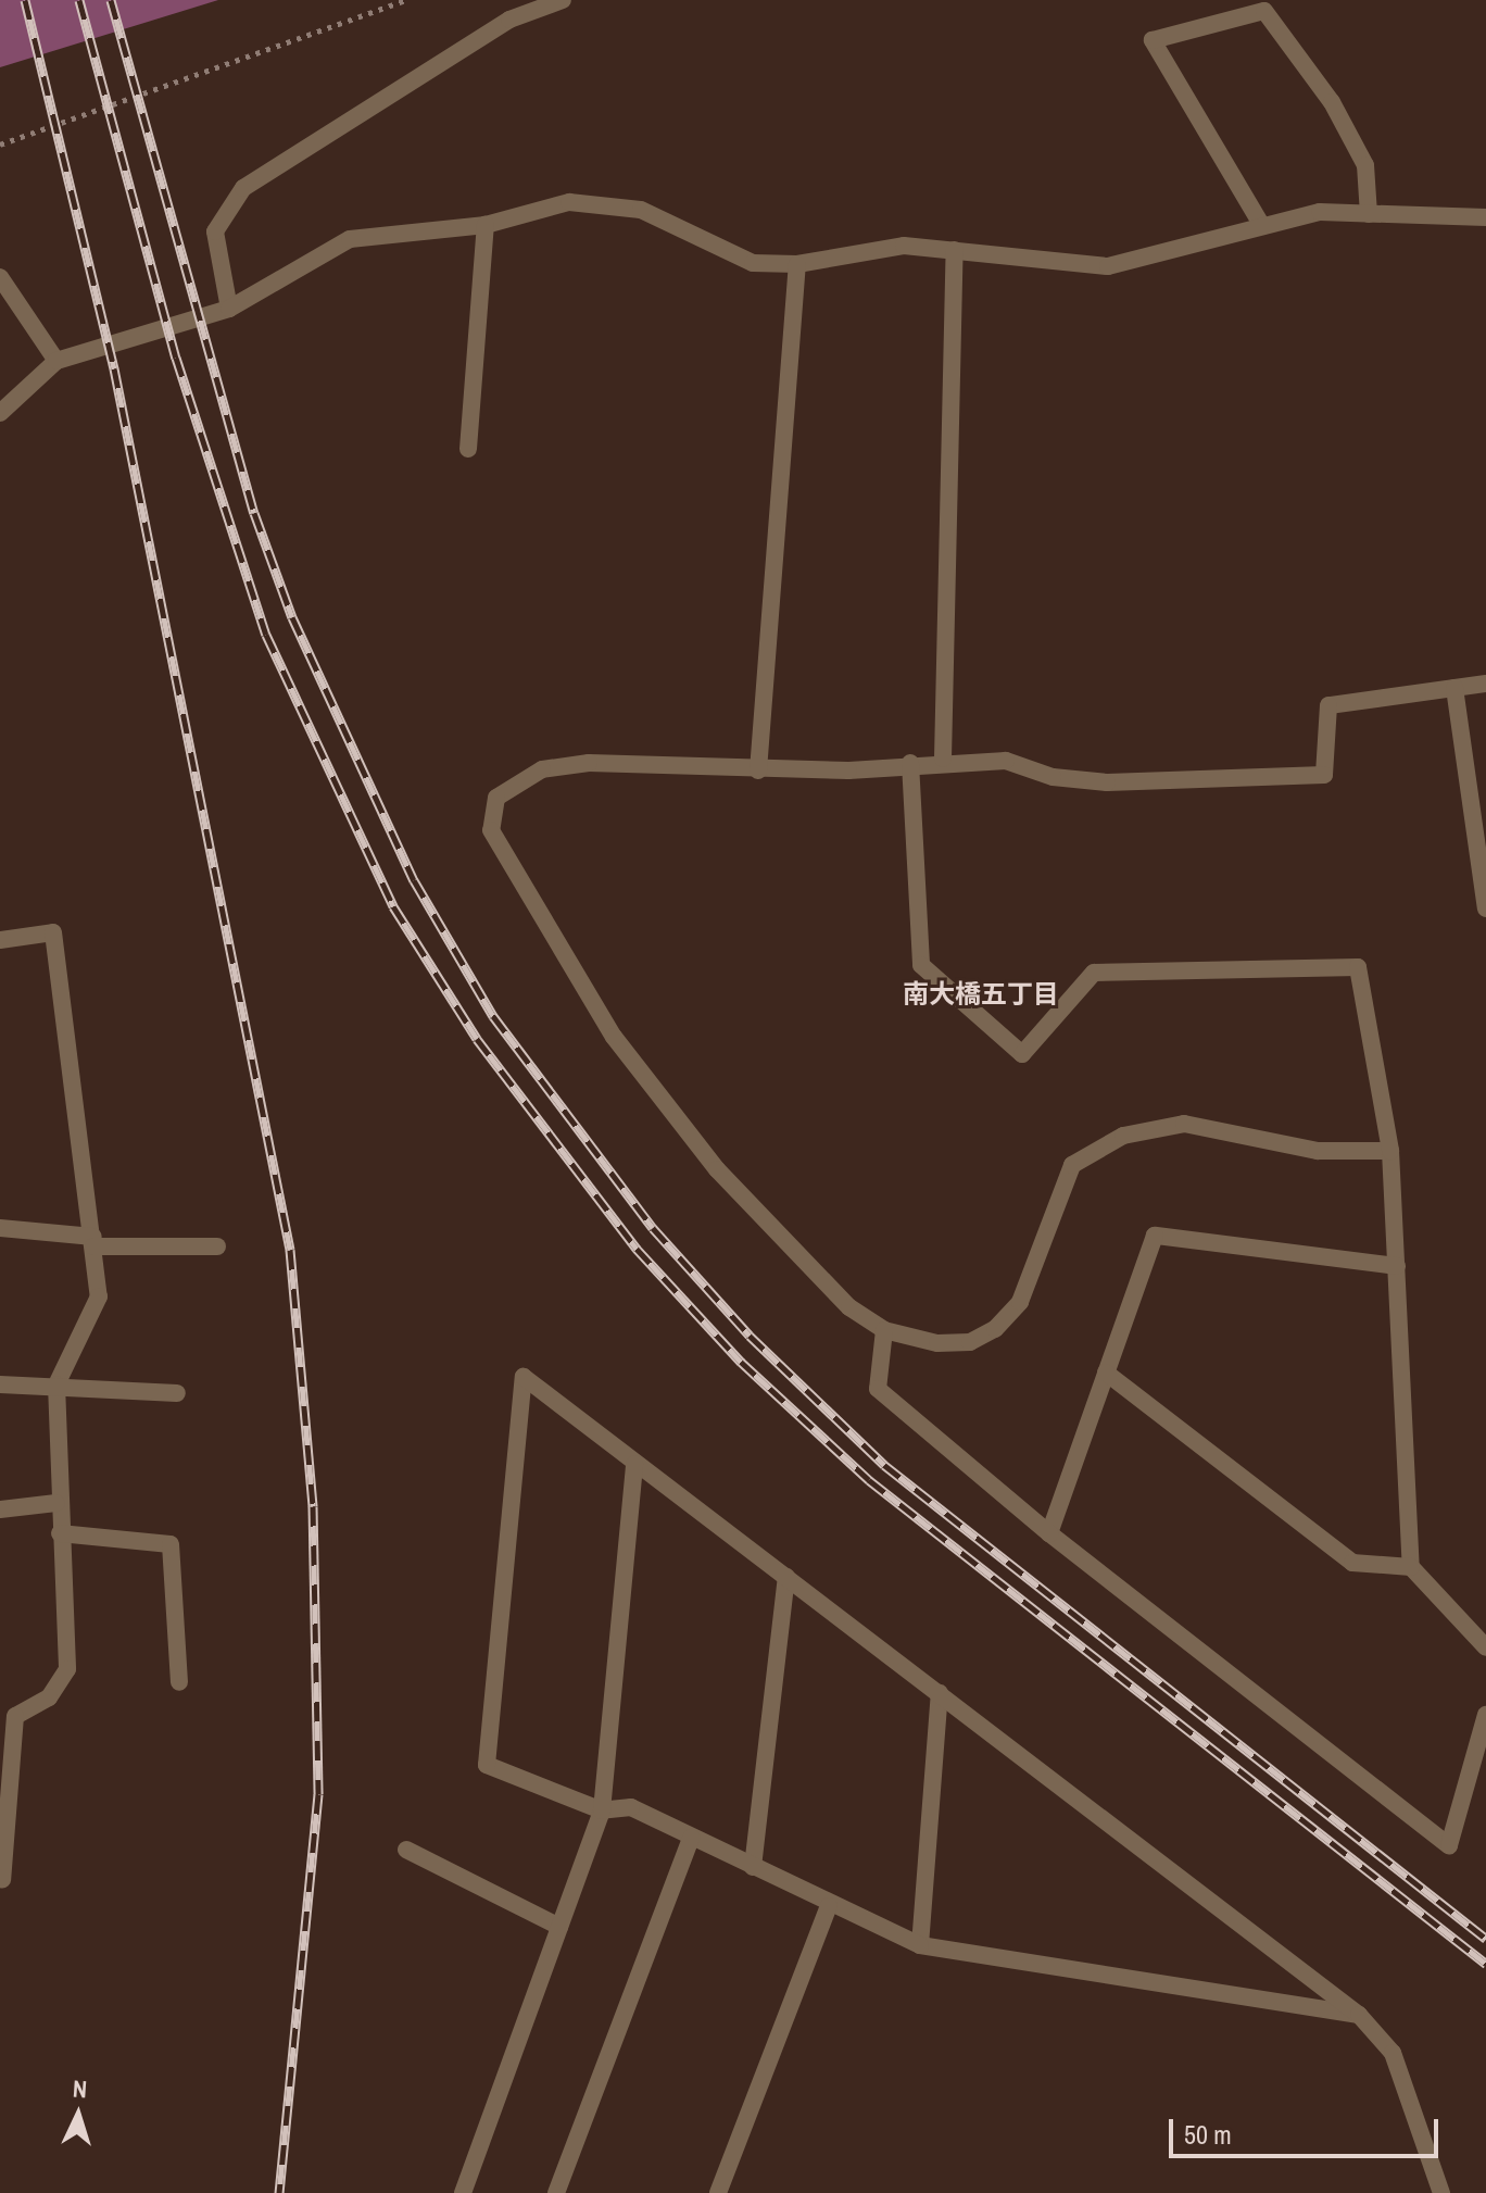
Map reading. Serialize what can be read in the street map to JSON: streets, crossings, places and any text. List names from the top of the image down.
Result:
{
  "districts": ["南大橋五丁目"],
  "scale_bar": "50 m",
  "north": "top"
}
